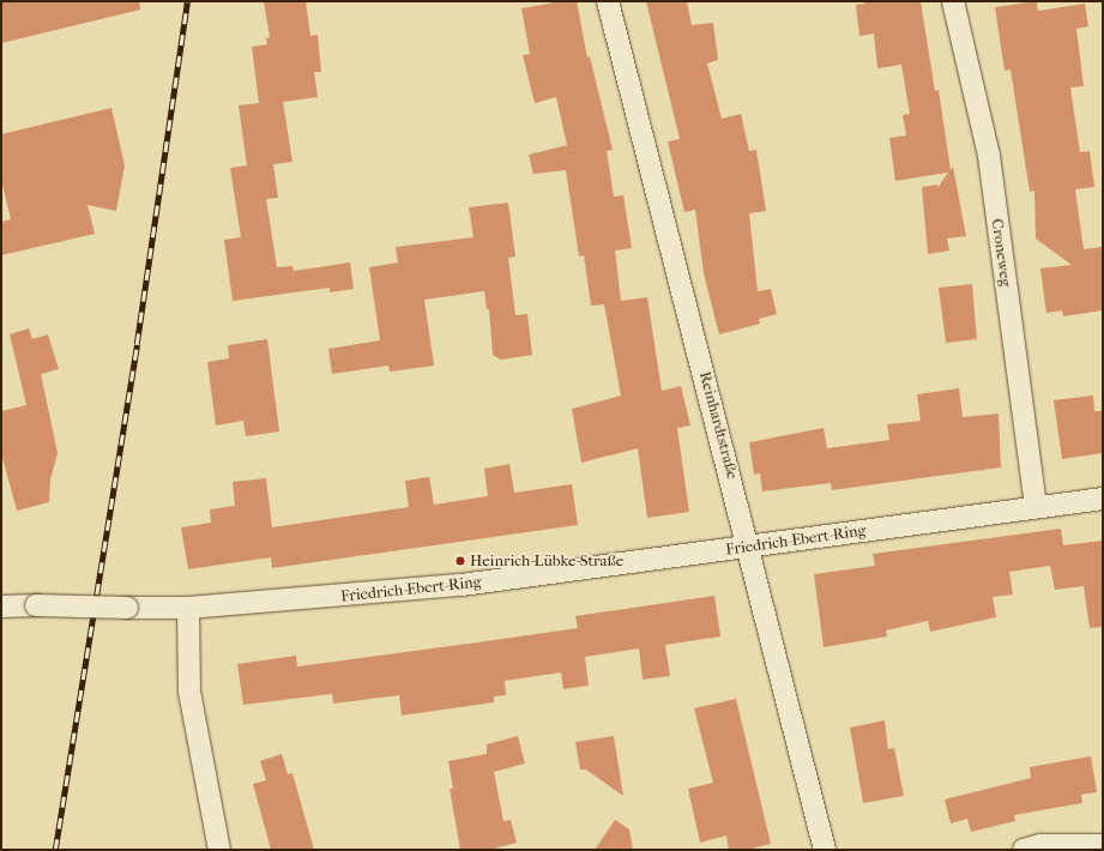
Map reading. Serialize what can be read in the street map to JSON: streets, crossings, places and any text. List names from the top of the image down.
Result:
{
  "streets": {
    "street": ["Croneweg", "Reinhardtstraße", "Friedrich-Ebert-Ring"]
  },
  "crossings": [
    ["Croneweg", "Friedrich-Ebert-Ring"],
    ["Reinhardtstraße", "Friedrich-Ebert-Ring"]
  ],
  "places": ["Heinrich-Lübke-Straße"]
}
